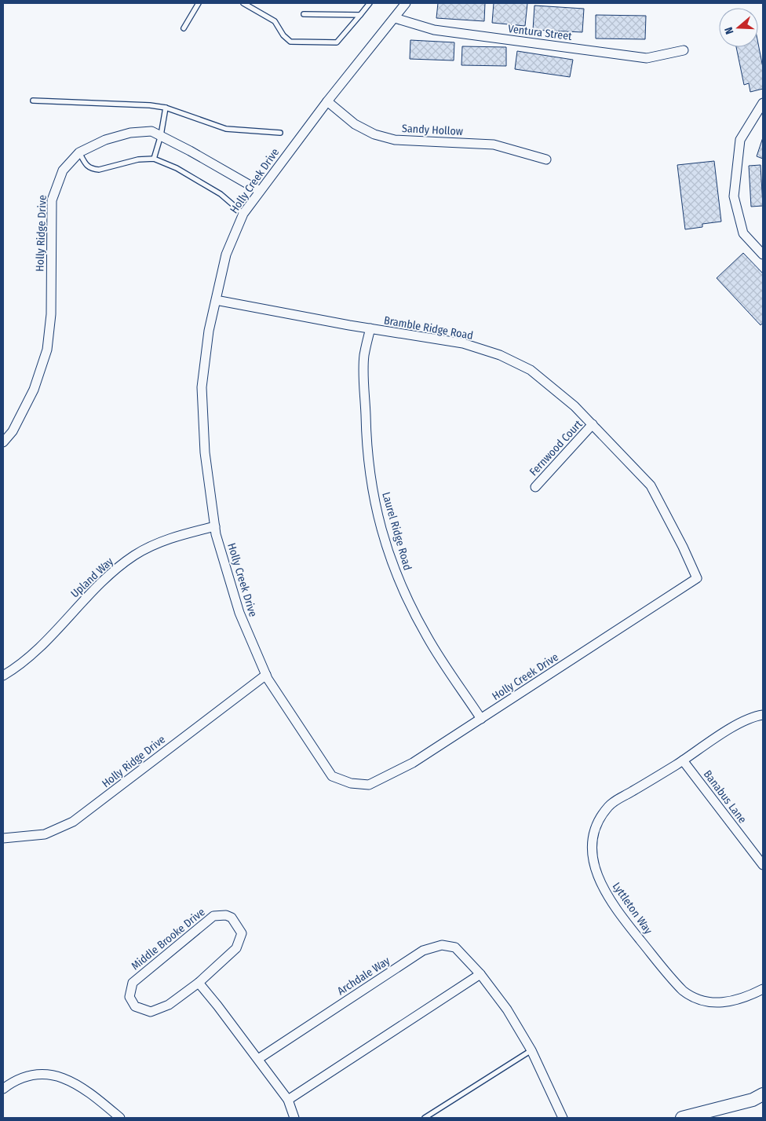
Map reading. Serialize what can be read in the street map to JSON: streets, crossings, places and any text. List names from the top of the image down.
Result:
{
  "streets": {
    "street": [
      "Ventura Street",
      "Sandy Hollow",
      "Holly Creek Drive",
      "Holly Ridge Drive",
      "Bramble Ridge Road",
      "Fernwood Court",
      "Laurel Ridge Road",
      "Upland Way",
      "Banabus Lane",
      "Lyttleton Way",
      "Middle Brooke Drive",
      "Archdale Way"
    ]
  },
  "crossings": [
    ["Ventura Street", "Holly Creek Drive"],
    ["Sandy Hollow", "Holly Creek Drive"],
    ["Holly Creek Drive", "Holly Ridge Drive"],
    ["Holly Creek Drive", "Bramble Ridge Road"],
    ["Holly Creek Drive", "Laurel Ridge Road"],
    ["Holly Creek Drive", "Upland Way"],
    ["Bramble Ridge Road", "Fernwood Court"],
    ["Bramble Ridge Road", "Laurel Ridge Road"],
    ["Banabus Lane", "Lyttleton Way"]
  ],
  "north": "left"
}
